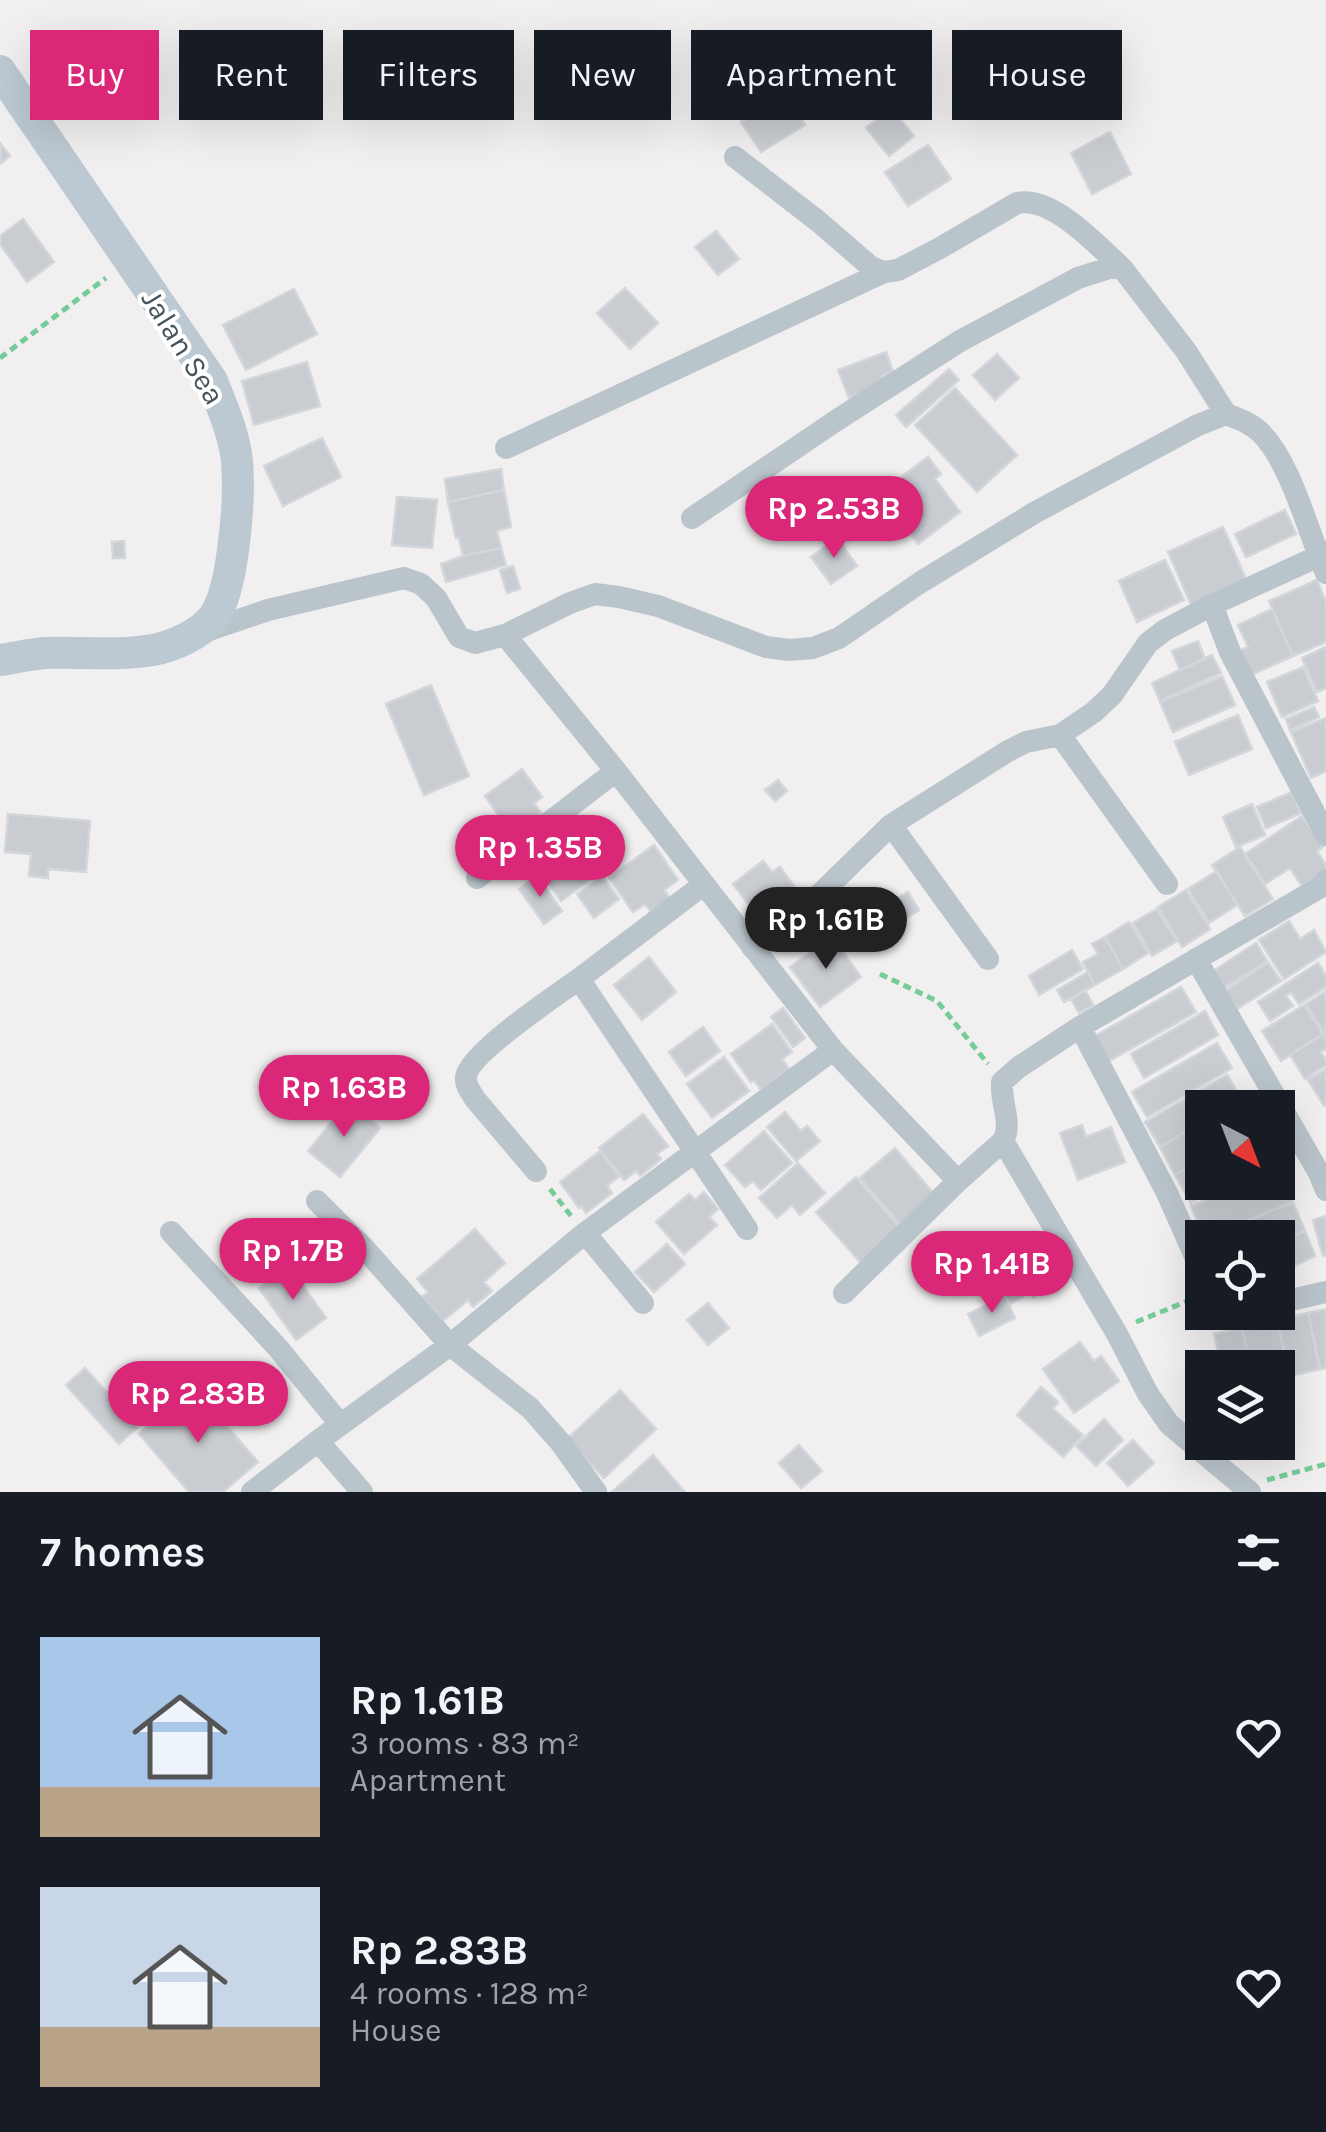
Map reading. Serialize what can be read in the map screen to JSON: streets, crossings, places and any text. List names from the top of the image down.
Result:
{
  "streets": {
    "main road": ["Jalan Sea"]
  },
  "north": "bottom right",
  "page": {
    "chip": [
      "Buy",
      "Rent",
      "Filters",
      "New",
      "Apartment",
      "House"
    ],
    "price": [
      "Rp 2.53B",
      "Rp 1.35B",
      "Rp 1.61B",
      "Rp 1.63B",
      "Rp 1.7B",
      "Rp 1.41B",
      "Rp 2.83B"
    ],
    "heading": "7 homes",
    "list": [
      {
        "name": "Rp 1.61B",
        "note": "3 rooms · 83 m² · Apartment"
      },
      {
        "name": "Rp 2.83B",
        "note": "4 rooms · 128 m² · House"
      }
    ]
  }
}
